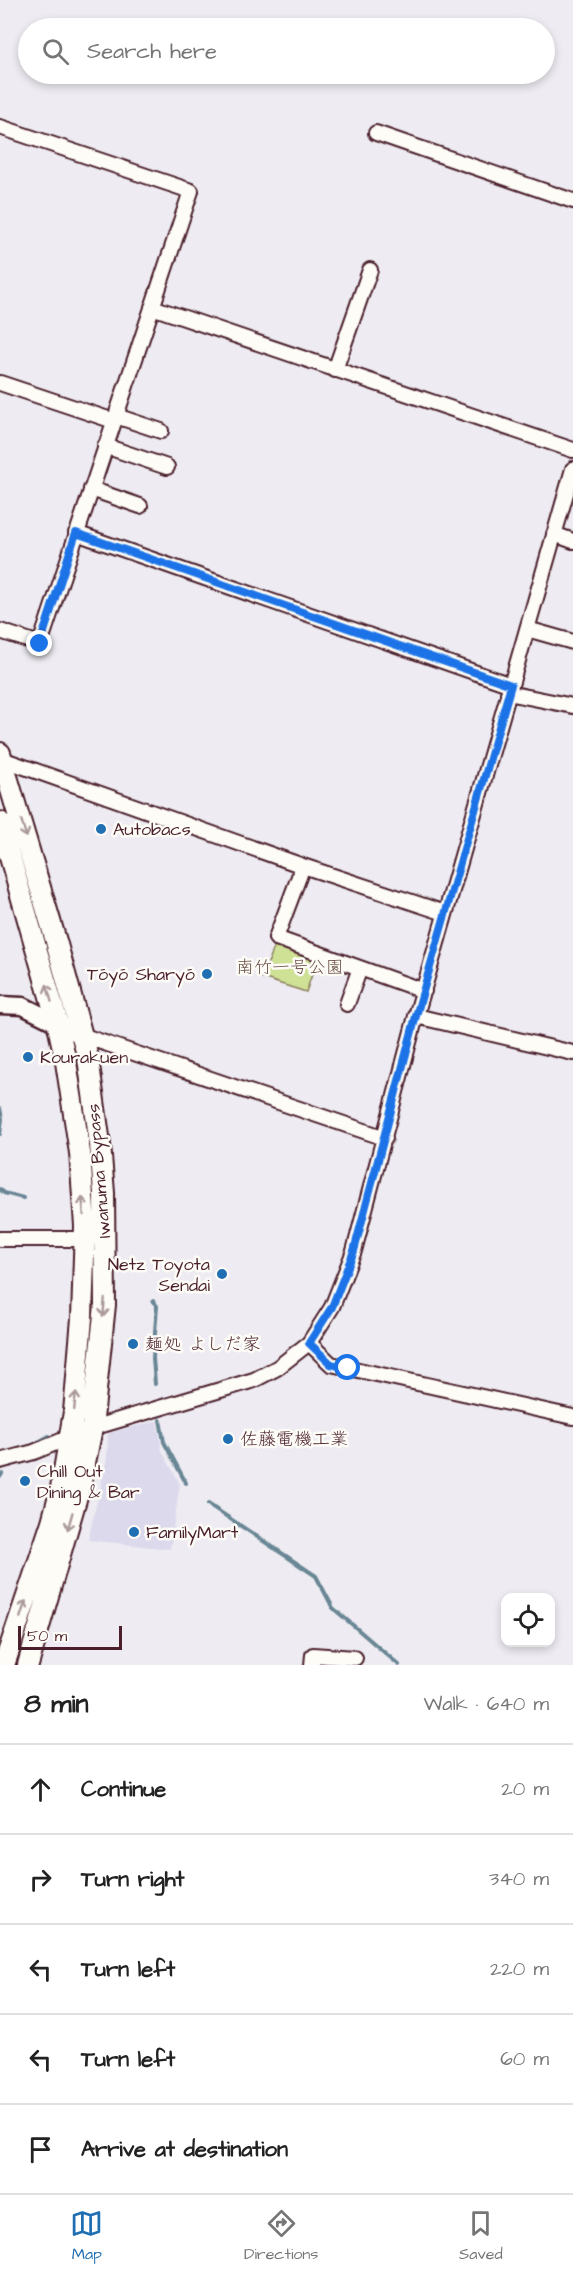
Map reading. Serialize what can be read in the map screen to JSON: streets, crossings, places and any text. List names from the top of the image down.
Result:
{
  "streets": {
    "highway": ["Iwanuma Bypass"]
  },
  "parks": ["南竹一号公園"],
  "places": [
    "Autobacs",
    "Tōyō Sharyō",
    "Kourakuen",
    "Netz Toyota Sendai",
    "麺処 よしだ家",
    "佐藤電機工業",
    "Chill Out Dining & Bar",
    "FamilyMart"
  ],
  "scale_bar": "50 m",
  "page": {
    "search": "Search here",
    "scale": "50 m",
    "heading": ["8 min", "Walk · 640 m"],
    "list": [
      ["Continue", "20 m"],
      ["Turn right", "340 m"],
      ["Turn left", "220 m"],
      ["Turn left", "60 m"],
      "Arrive at destination"
    ],
    "nav": ["Map", "Directions", "Saved"]
  }
}
